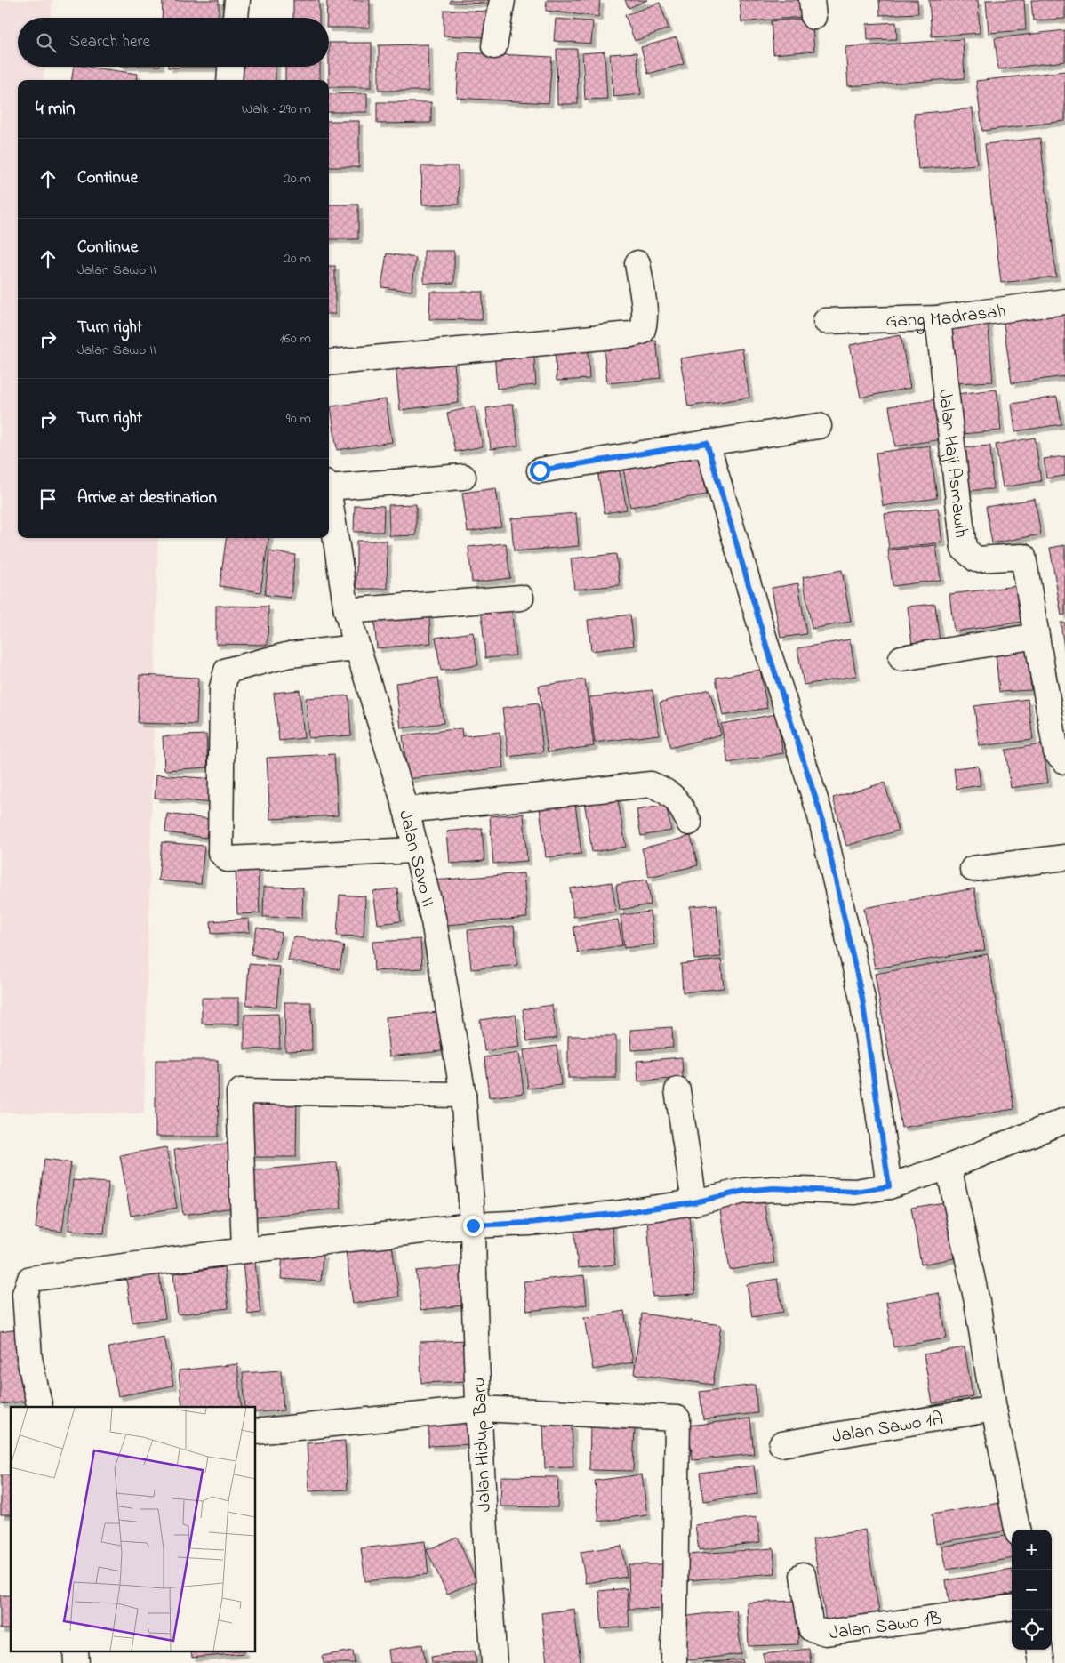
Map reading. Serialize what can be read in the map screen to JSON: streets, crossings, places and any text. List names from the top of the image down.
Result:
{
  "streets": {
    "street": [
      "Gang Madrasah",
      "Jalan Haji Asmawih",
      "Jalan Savo II",
      "Jalan Sawo 1A",
      "Jalan Hidup Baru",
      "Jalan Sawo 1B"
    ]
  },
  "crossings": [
    ["Gang Madrasah", "Jalan Haji Asmawih"],
    ["Jalan Savo II", "Jalan Hidup Baru"]
  ],
  "page": {
    "search": "Search here",
    "heading": ["4 min", "Walk · 290 m"],
    "list": [
      ["Continue", "20 m"],
      ["Continue", "Jalan Sawo II", "20 m"],
      ["Turn right", "Jalan Sawo II", "160 m"],
      ["Turn right", "90 m"],
      "Arrive at destination"
    ],
    "map_buttons": ["+", "−"]
  }
}
